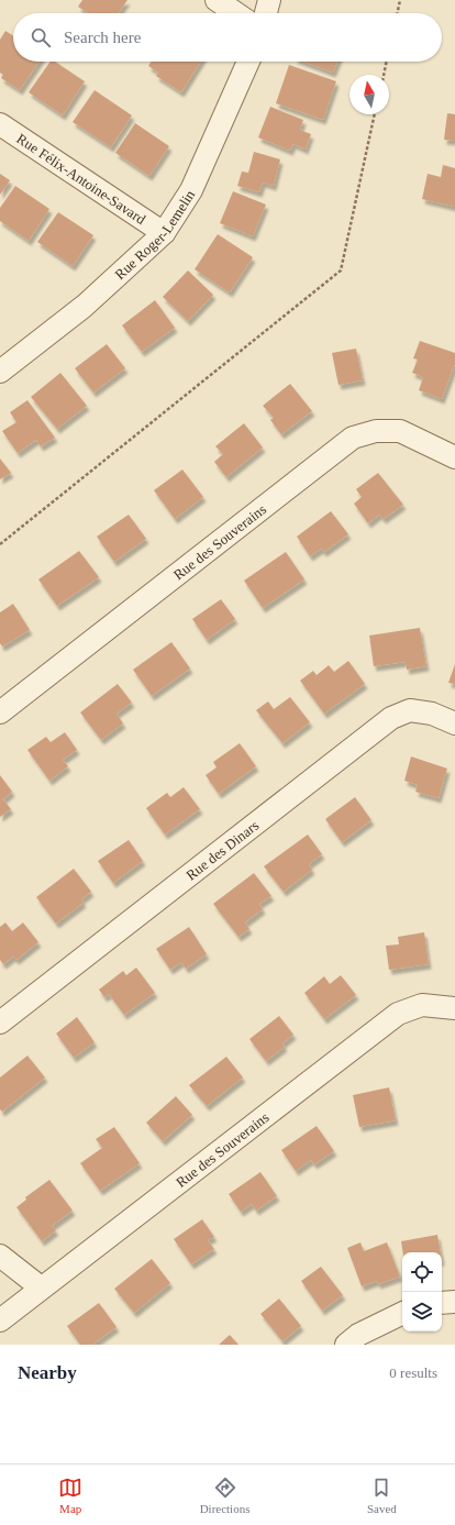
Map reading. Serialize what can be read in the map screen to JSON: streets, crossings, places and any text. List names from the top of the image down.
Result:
{
  "streets": {
    "street": [
      "Rue Félix-Antoine-Savard",
      "Rue Roger-Lemelin",
      "Rue des Souverains",
      "Rue des Dinars"
    ]
  },
  "crossings": [
    ["Rue Félix-Antoine-Savard", "Rue Roger-Lemelin"]
  ],
  "north": "top",
  "page": {
    "search": "Search here",
    "heading": ["Nearby", "0 results"],
    "nav": ["Map", "Directions", "Saved"]
  }
}
